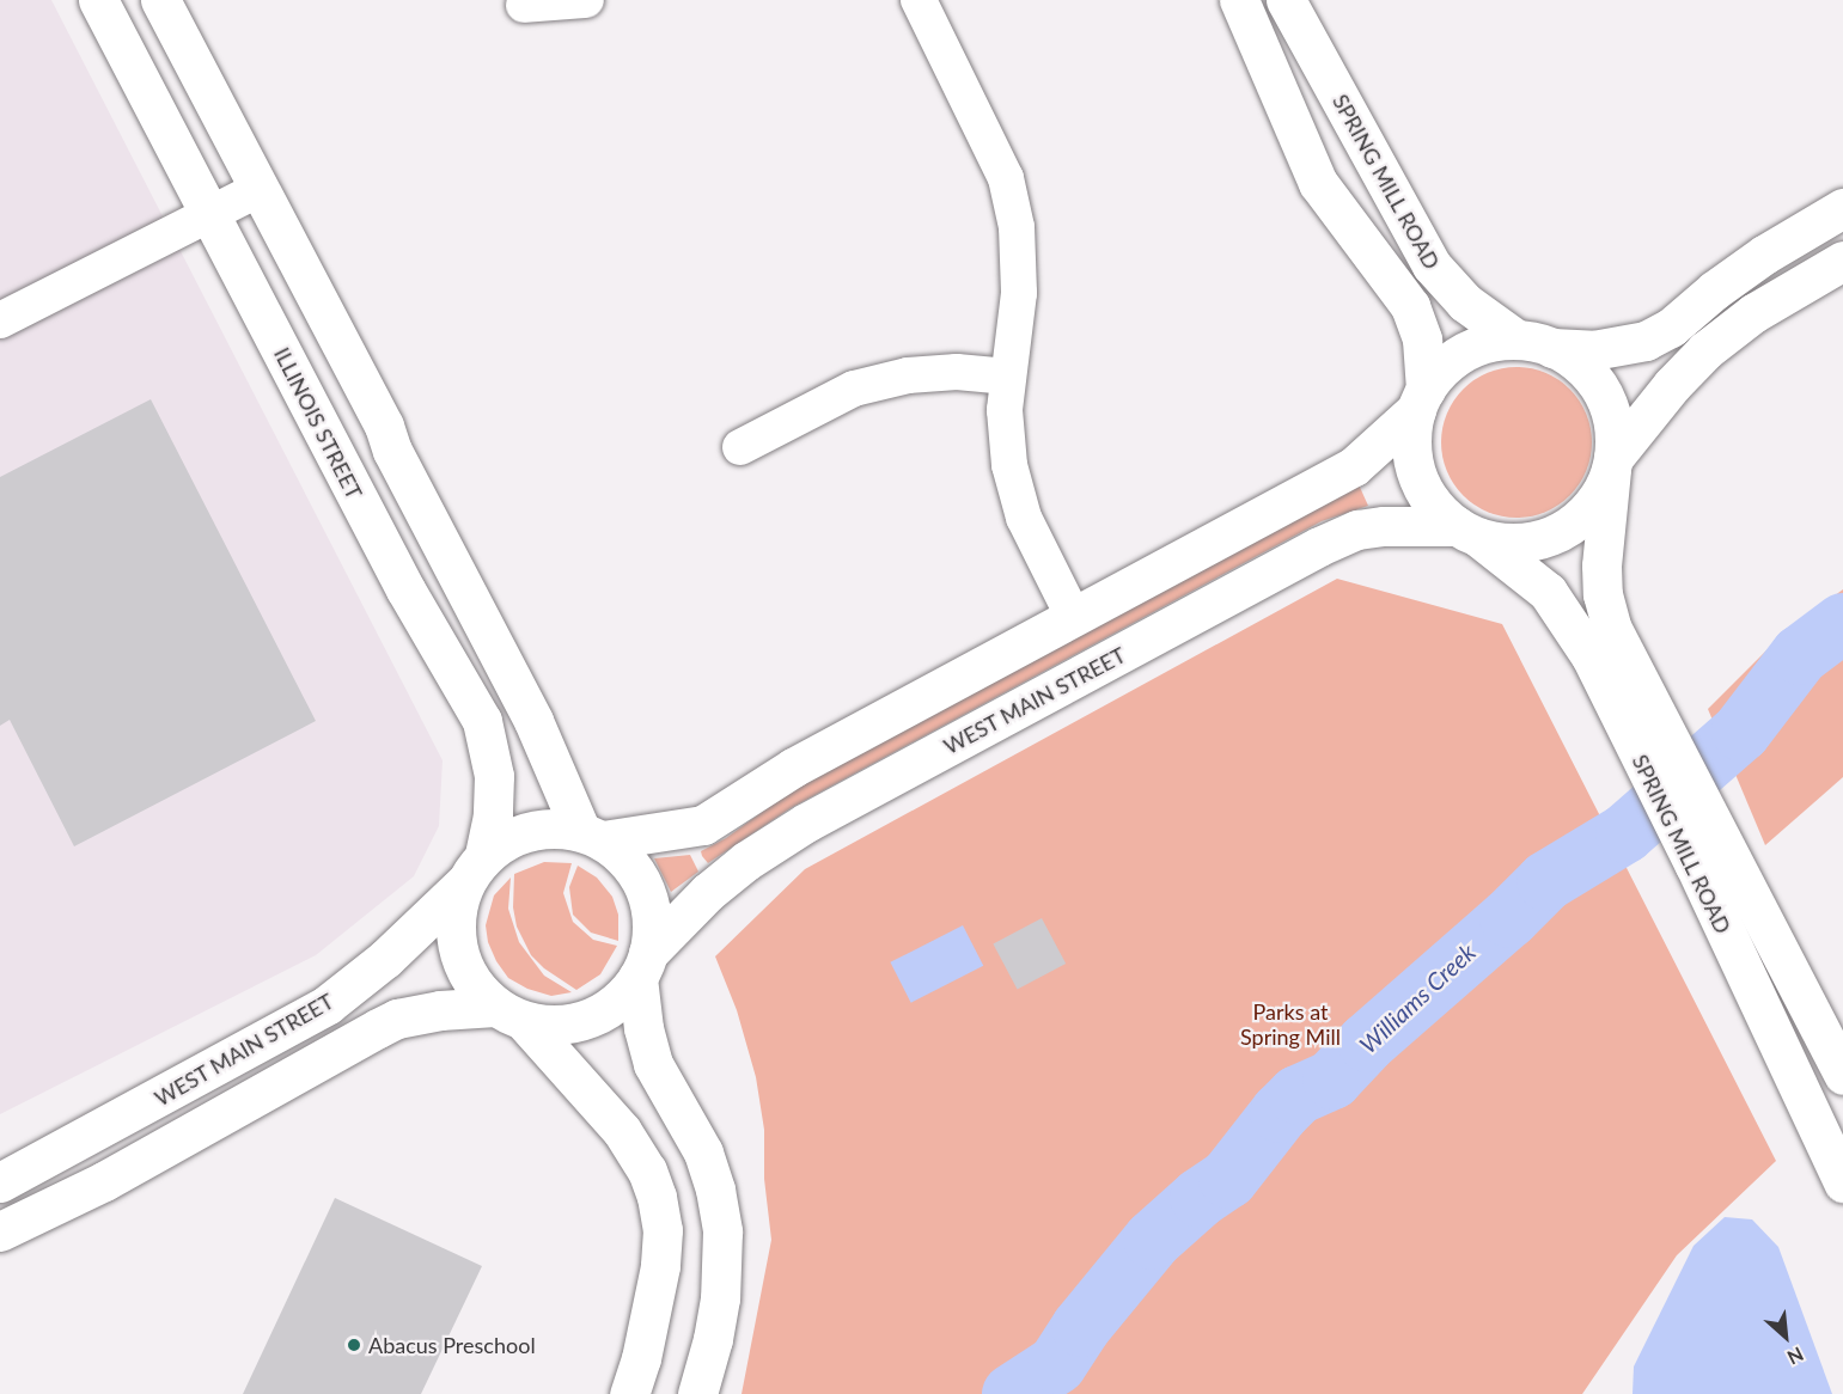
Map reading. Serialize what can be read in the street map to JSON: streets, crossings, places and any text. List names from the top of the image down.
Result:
{
  "streets": {
    "street": ["SPRING MILL ROAD", "ILLINOIS STREET", "WEST MAIN STREET"]
  },
  "crossings": [
    ["SPRING MILL ROAD", "WEST MAIN STREET"],
    ["ILLINOIS STREET", "WEST MAIN STREET"]
  ],
  "water": ["Williams Creek"],
  "parks": ["Parks at Spring Mill"],
  "places": ["Abacus Preschool"],
  "north": "bottom right"
}
